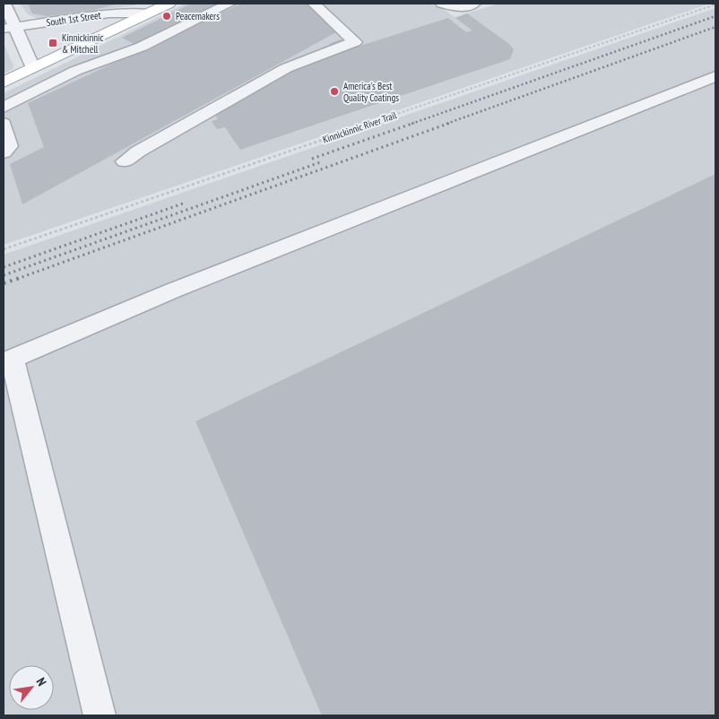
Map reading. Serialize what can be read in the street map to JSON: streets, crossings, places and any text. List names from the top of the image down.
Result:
{
  "streets": {
    "main road": ["South 1st Street"],
    "path": ["Kinnickinnic River Trail"]
  },
  "places": {
    "other": ["Peacemakers", "America's Best Quality Coatings"],
    "transit": ["Kinnickinnic & Mitchell"]
  },
  "north": "top right"
}
